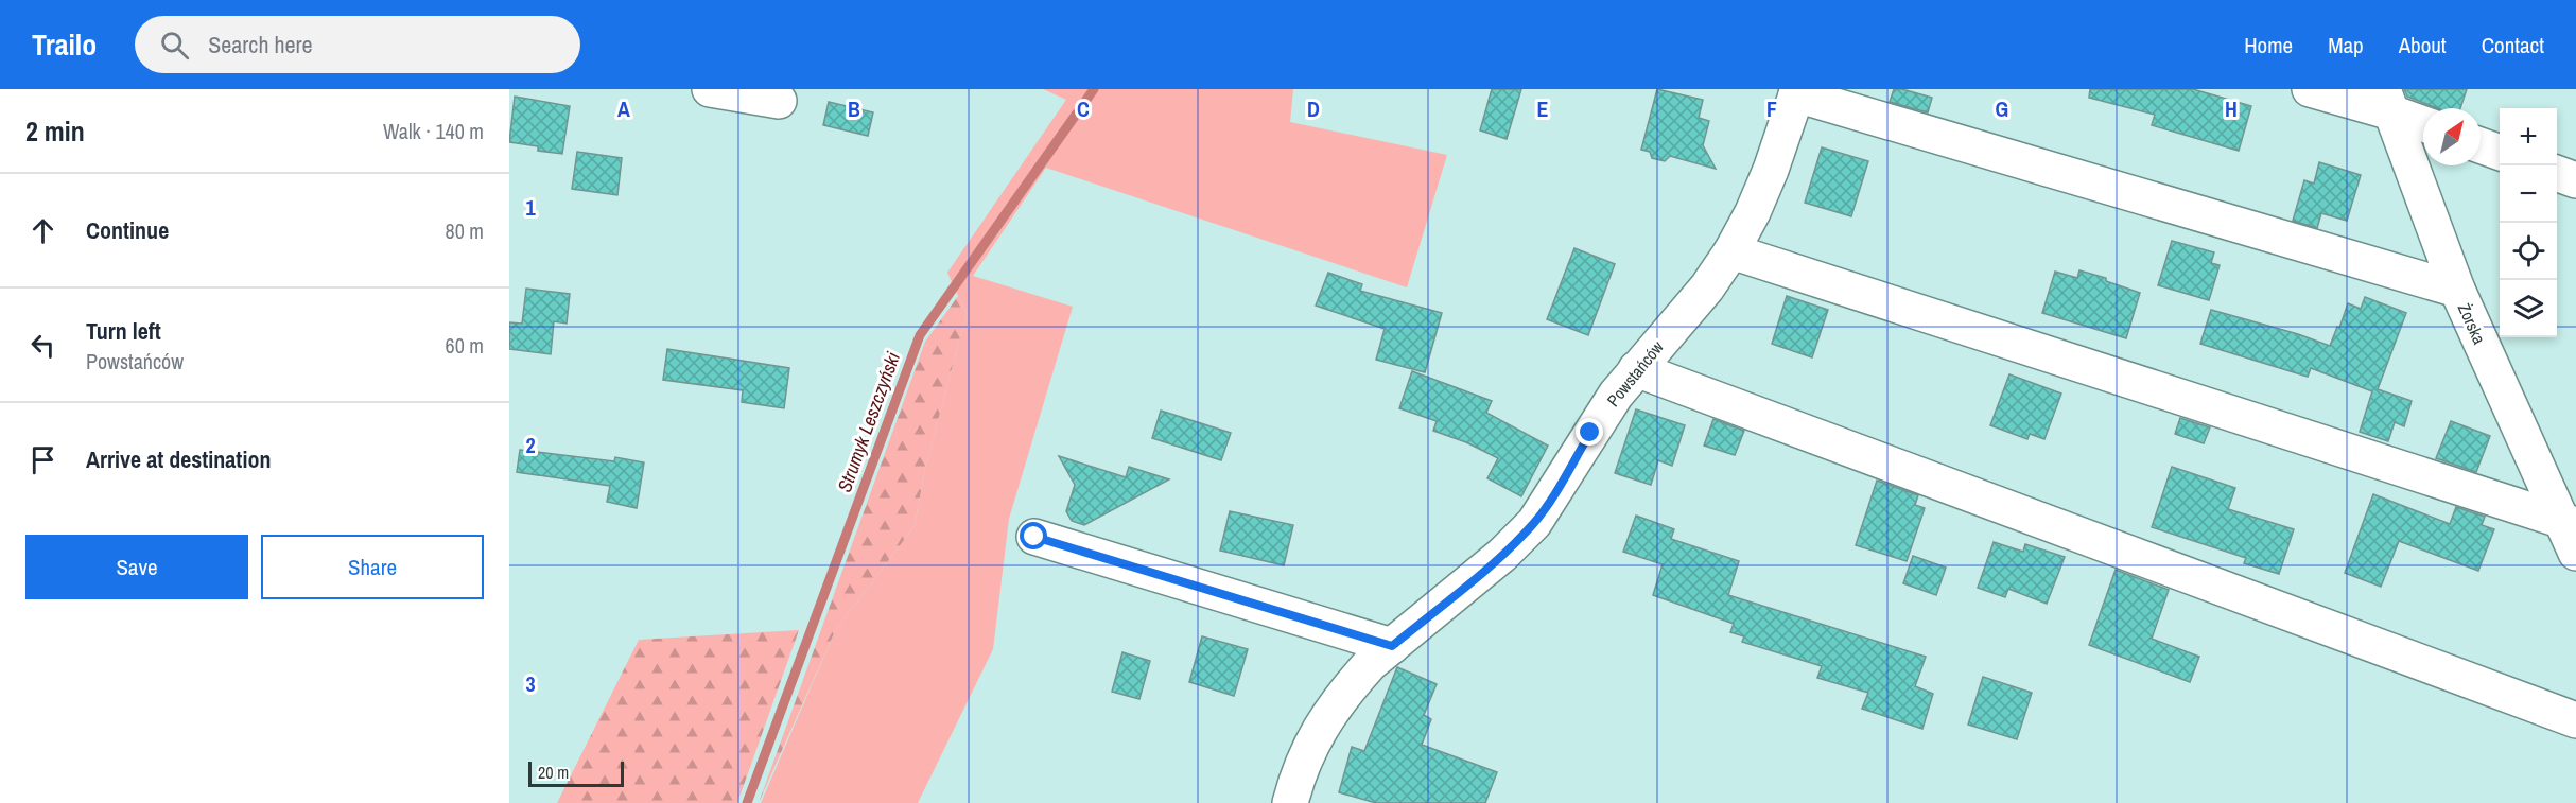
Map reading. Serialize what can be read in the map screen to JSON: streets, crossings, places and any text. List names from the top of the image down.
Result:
{
  "streets": {
    "street": ["Żorska", "Powstańców"]
  },
  "water": ["Strumyk Leszczyński"],
  "scale_bar": "20 m",
  "north": "top right",
  "page": {
    "header": "Trailo",
    "search": "Search here",
    "nav": [
      "Home",
      "Map",
      "About",
      "Contact"
    ],
    "heading": ["2 min", "Walk · 140 m"],
    "map_buttons": ["+", "−"],
    "list": [
      ["Continue", "80 m"],
      ["Turn left", "Powstańców", "60 m"],
      "Arrive at destination"
    ],
    "buttons": ["Save", "Share"],
    "scale": "20 m"
  },
  "grid": {
    "columns": [
      "A",
      "B",
      "C",
      "D",
      "E",
      "F",
      "G",
      "H"
    ],
    "rows": ["1", "2", "3"]
  }
}
